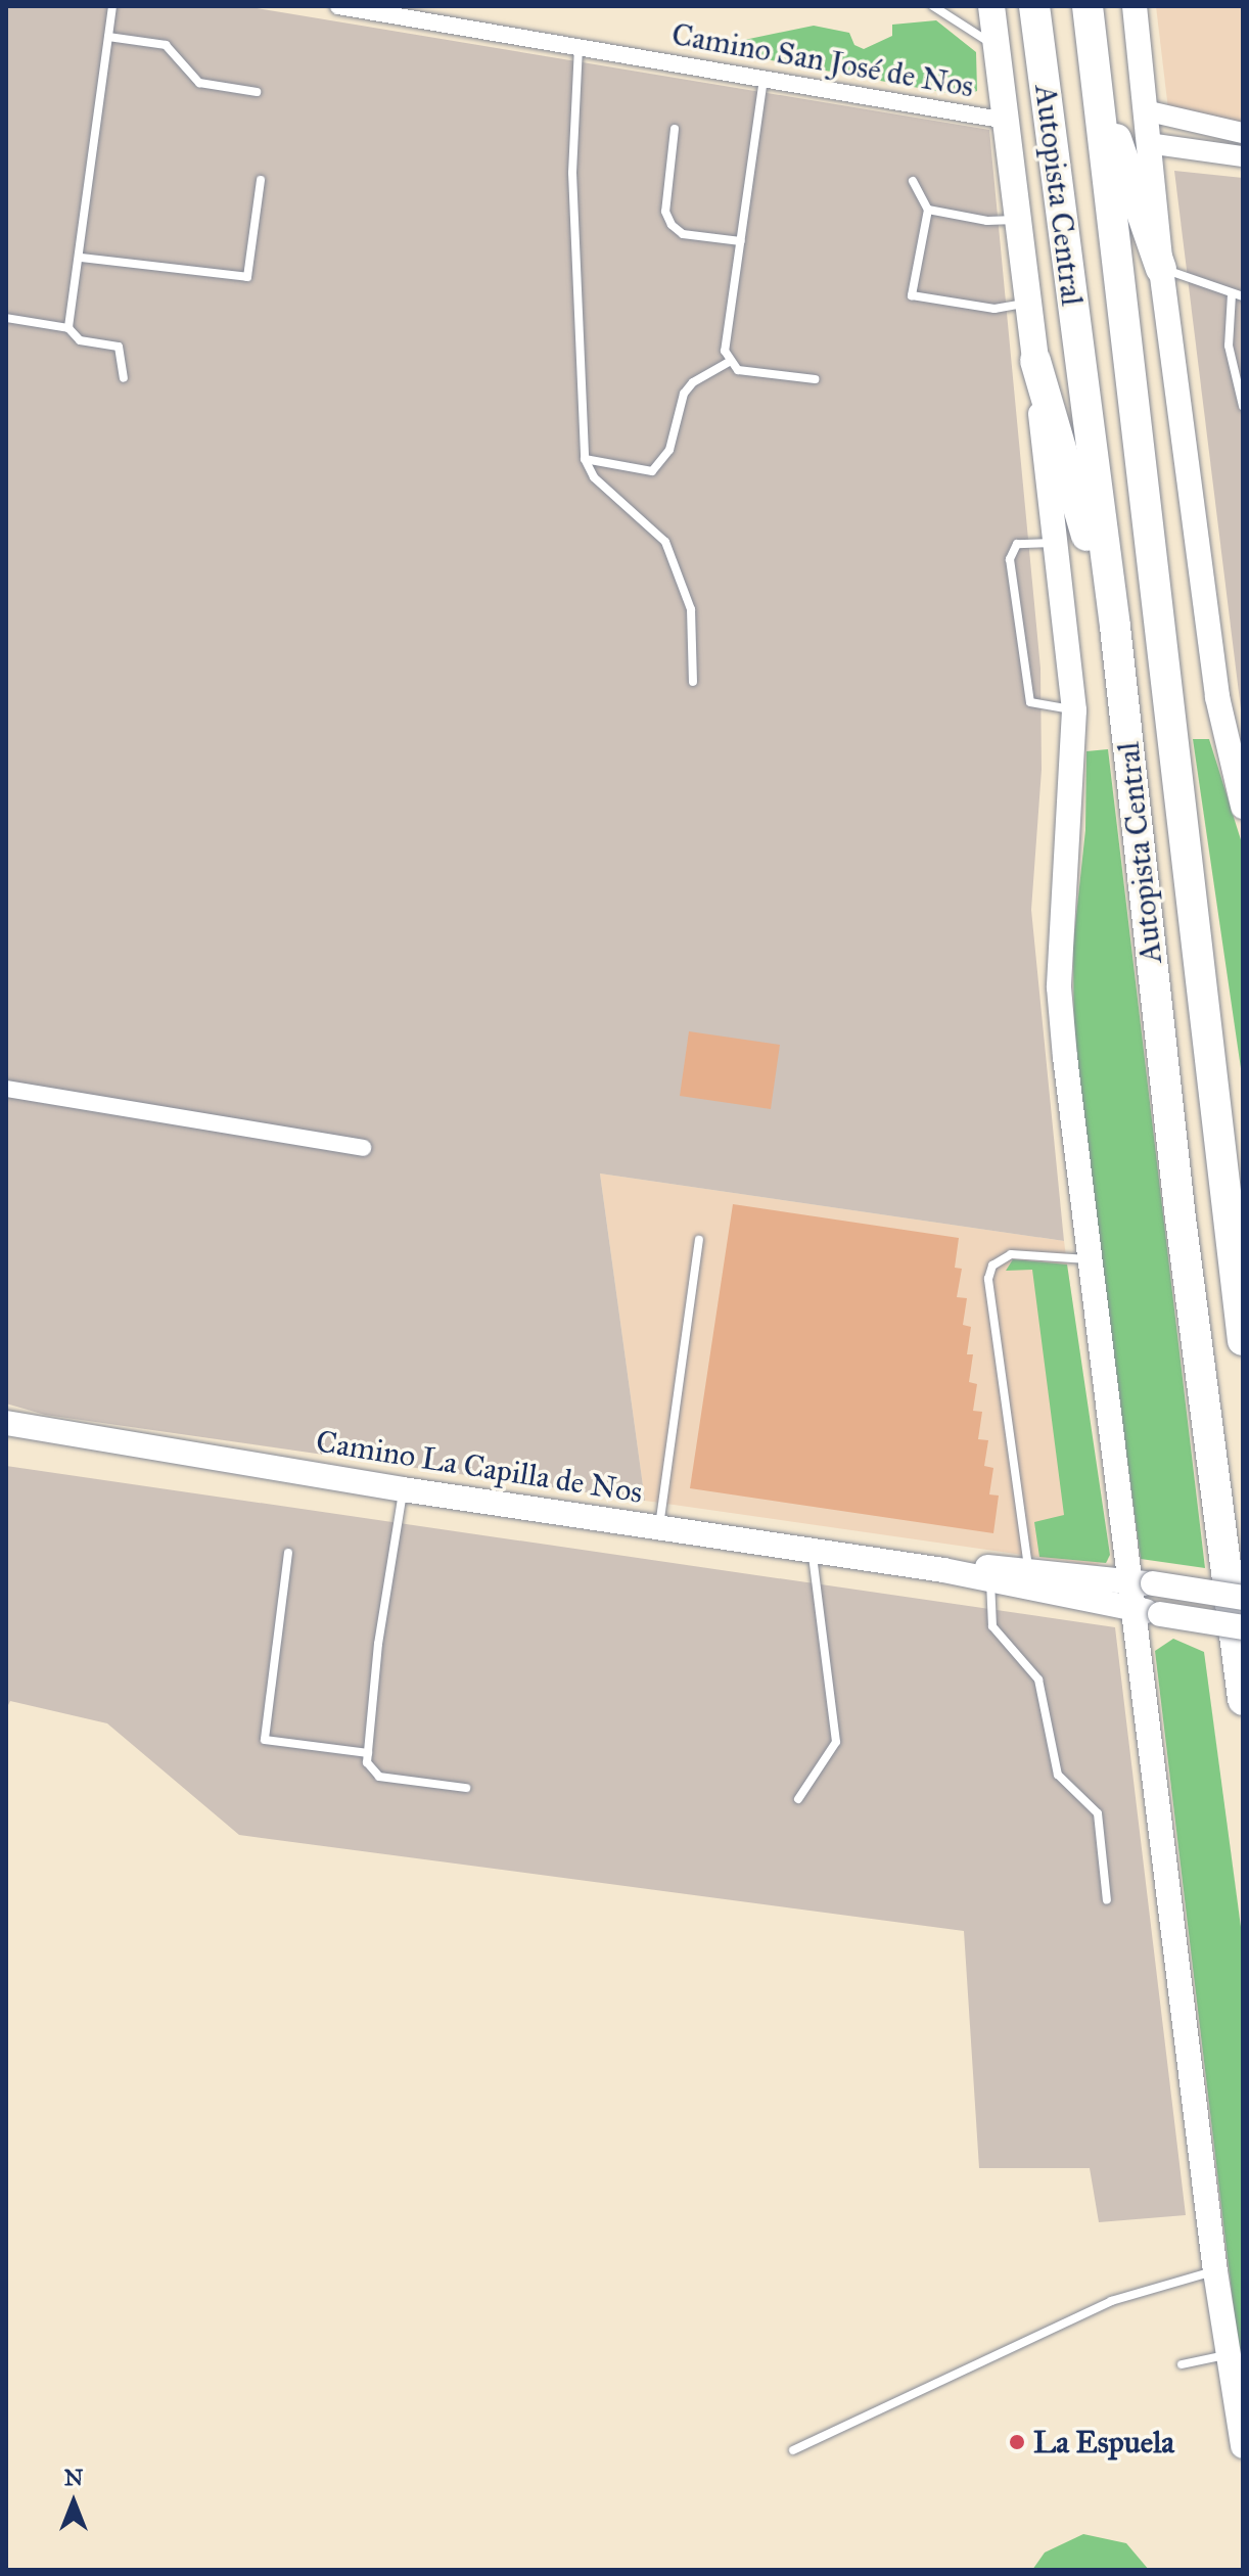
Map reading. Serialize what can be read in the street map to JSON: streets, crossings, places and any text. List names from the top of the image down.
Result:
{
  "streets": {
    "highway": ["Autopista Central"],
    "main road": ["Camino La Capilla de Nos"],
    "street": ["Camino San José de Nos"]
  },
  "places": ["La Espuela"],
  "north": "top"
}
